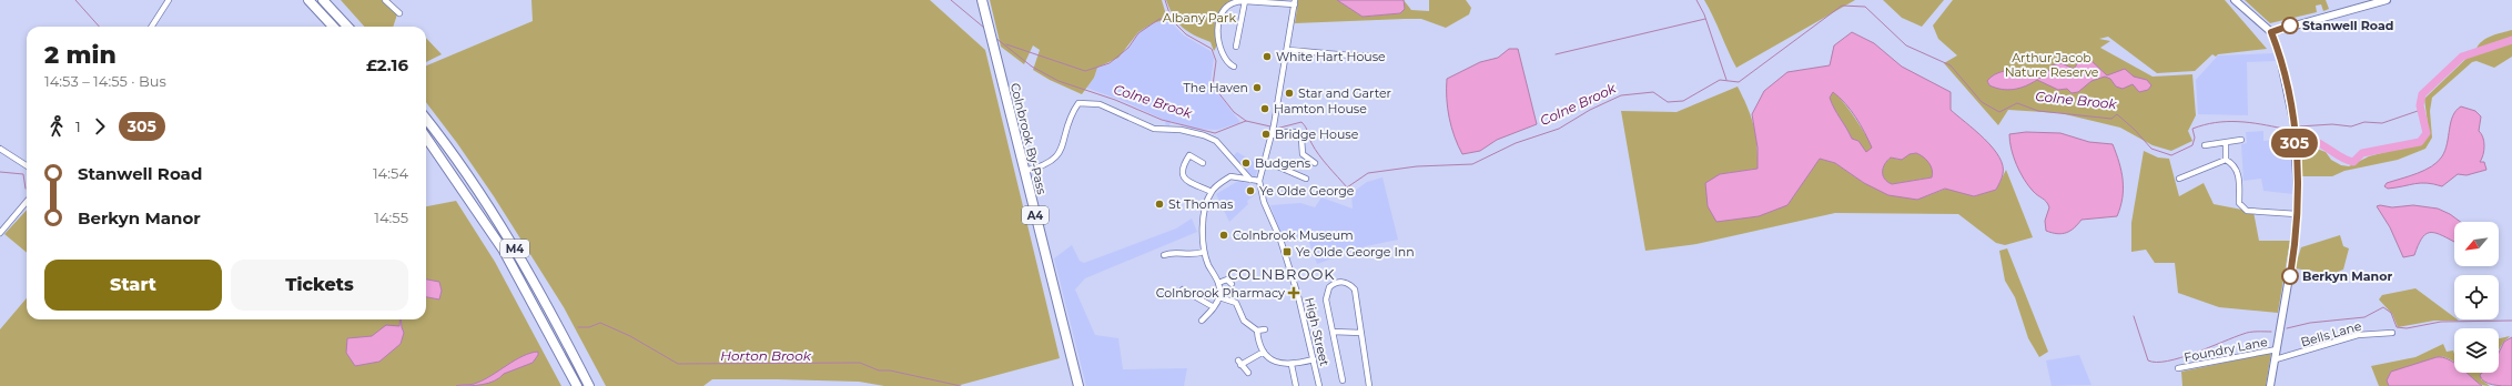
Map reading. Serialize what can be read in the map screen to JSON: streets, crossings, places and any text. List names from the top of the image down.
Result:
{
  "streets": {
    "highway": ["Colnbrook By-Pass", "A4", "M4"],
    "street": ["High Street", "Bells Lane", "Foundry Lane"]
  },
  "districts": ["COLNBROOK"],
  "water": ["Colne Brook", "Horton Brook"],
  "parks": ["Albany Park", "Arthur Jacob Nature Reserve"],
  "places": {
    "other": [
      "Stanwell Road",
      "White Hart House",
      "The Haven",
      "Star and Garter",
      "Hamton House",
      "Bridge House",
      "Budgens",
      "Ye Olde George",
      "St Thomas",
      "Colnbrook Museum",
      "Berkyn Manor"
    ],
    "transit": ["Ye Olde George Inn"],
    "health": ["Colnbrook Pharmacy"]
  },
  "lines": ["bus line 305"],
  "north": "bottom left",
  "page": {
    "on_map": "305",
    "heading": ["2 min", "14:53 – 14:55 · Bus", "£2.16"],
    "legs": ["1", "305"],
    "list": [
      {
        "name": "Stanwell Road",
        "value": "14:54"
      },
      {
        "name": "Berkyn Manor",
        "value": "14:55"
      }
    ],
    "buttons": ["Start", "Tickets"]
  }
}
